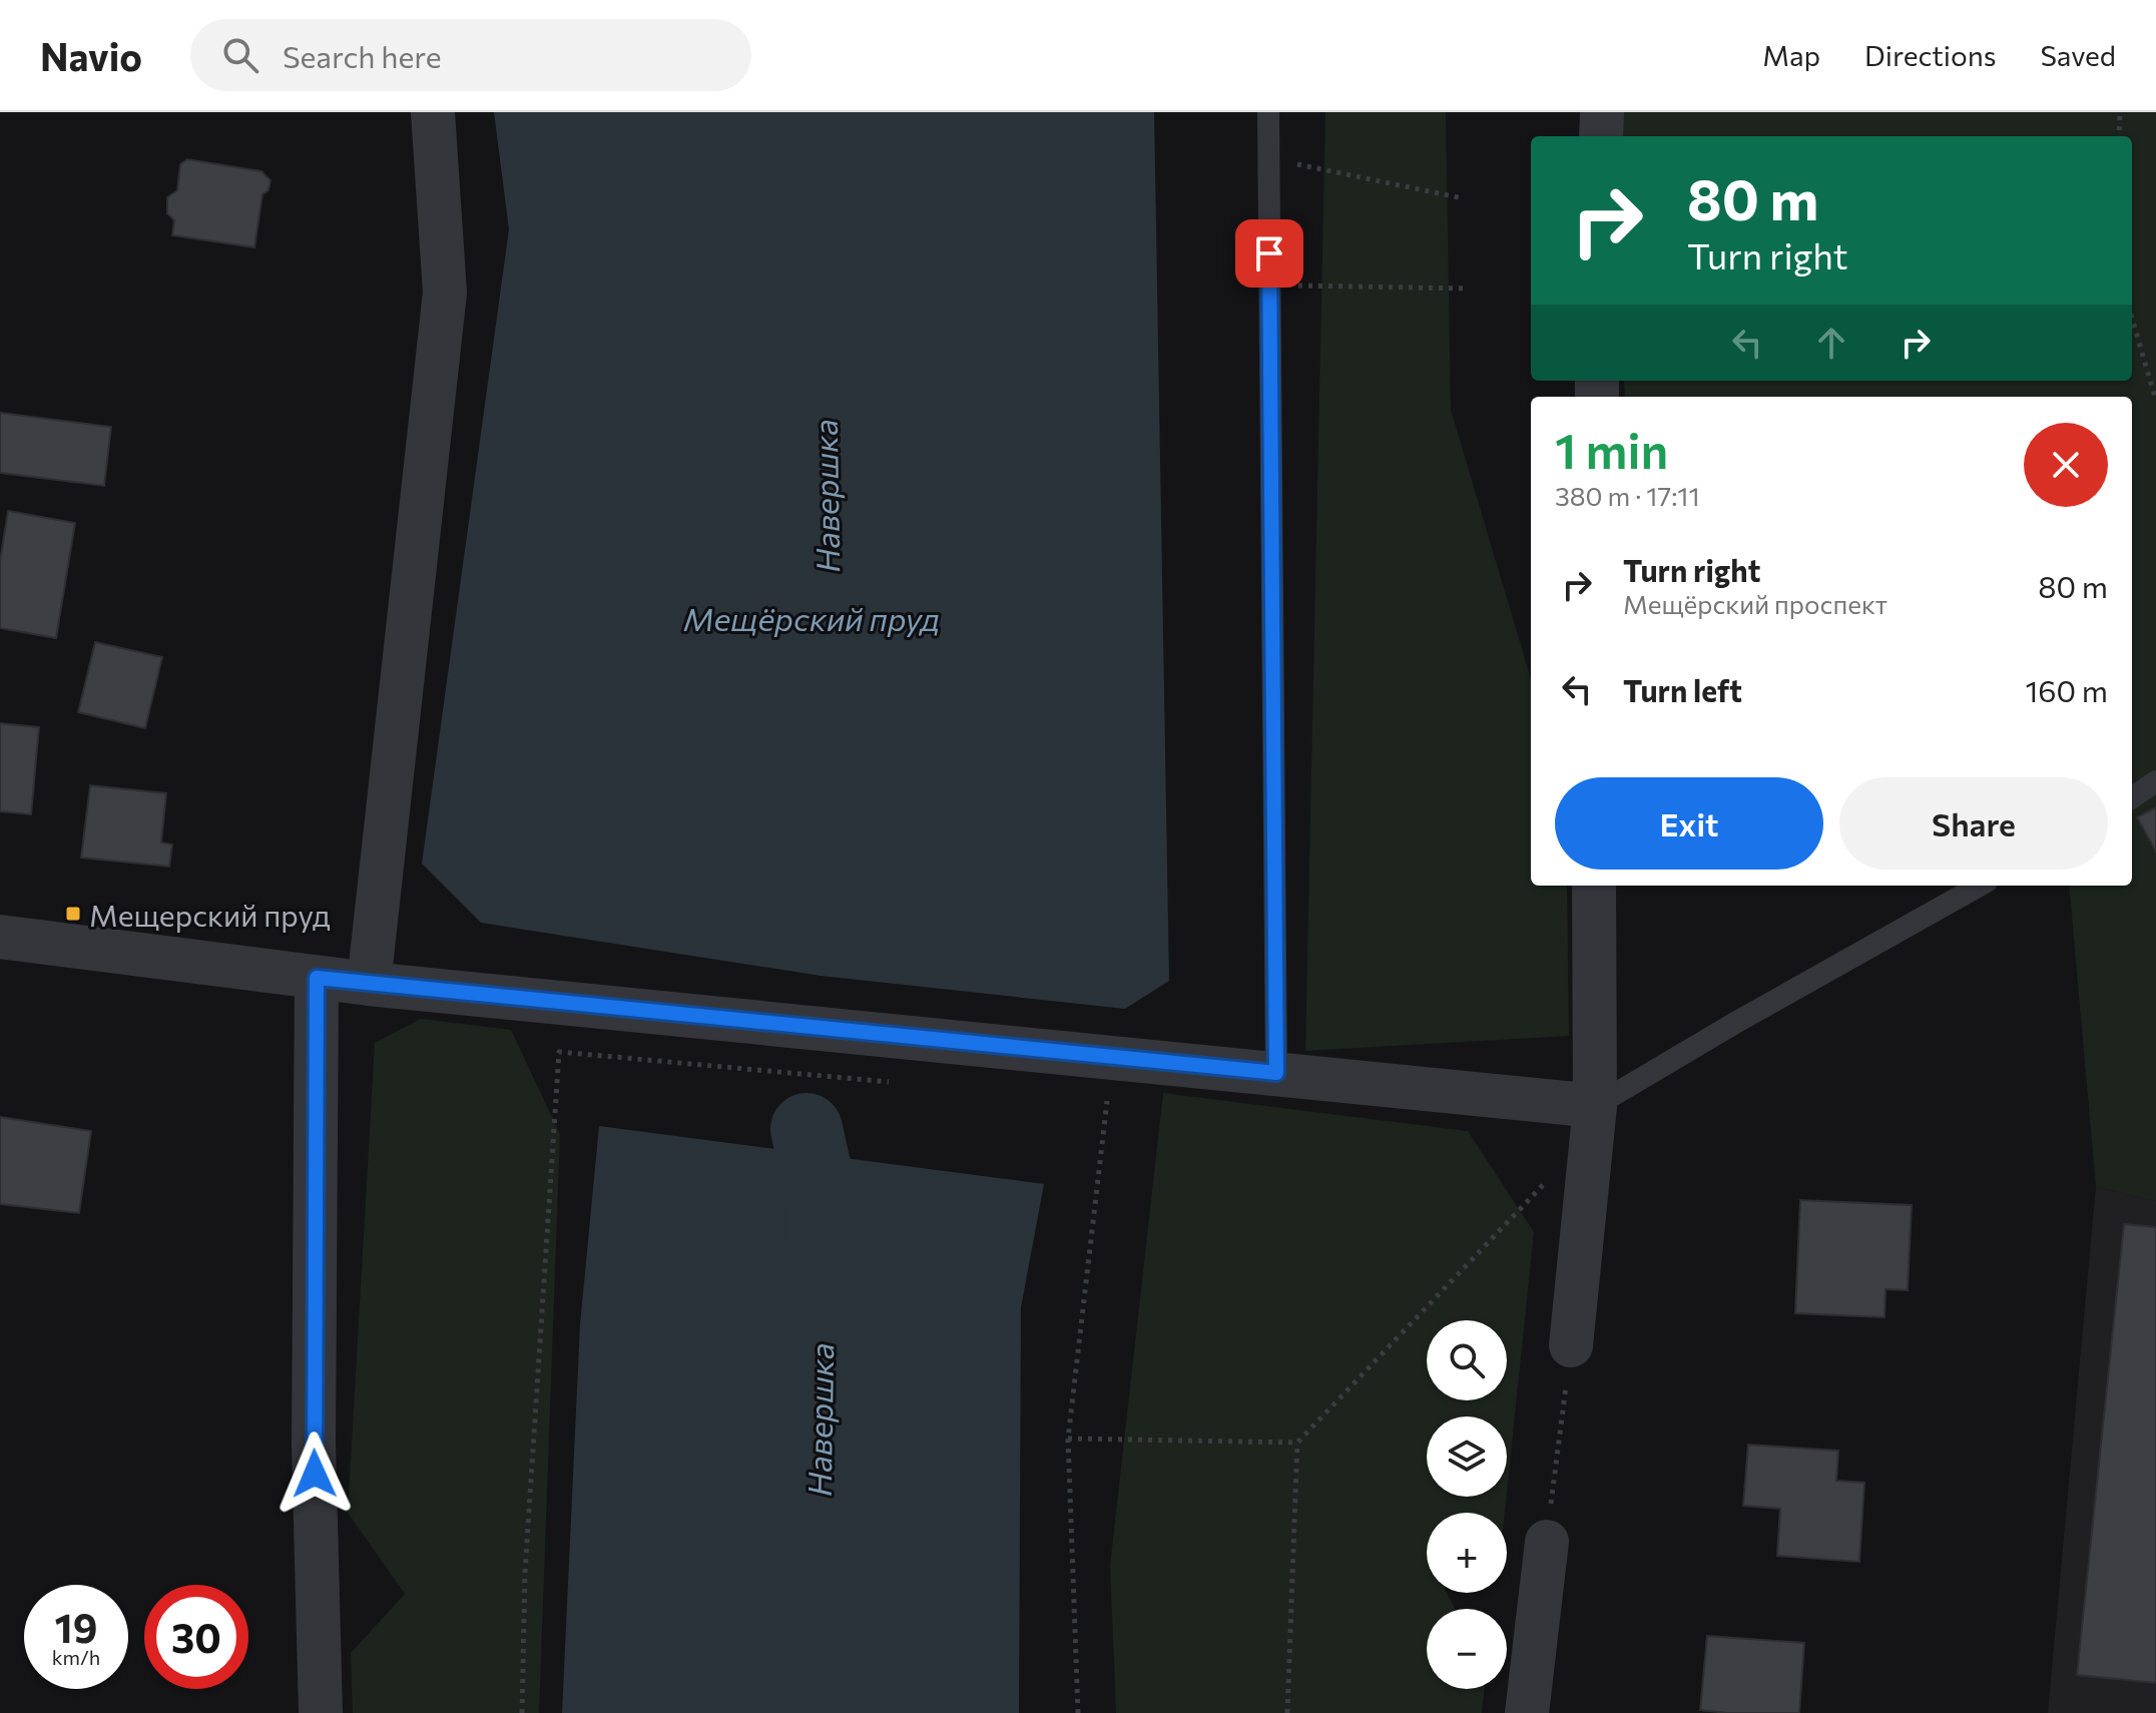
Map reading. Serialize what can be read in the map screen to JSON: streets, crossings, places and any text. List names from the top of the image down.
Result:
{
  "water": ["Навершка", "Мещёрский пруд"],
  "places": {
    "transit": ["Мещерский пруд"]
  },
  "page": {
    "header": "Navio",
    "search": "Search here",
    "nav": ["Map", "Directions", "Saved"],
    "turn": ["80 m", "Turn right"],
    "heading": ["1 min", "380 m · 17:11"],
    "list": [
      {
        "name": "Turn right",
        "note": "Мещёрский проспект",
        "value": "80 m"
      },
      {
        "name": "Turn left",
        "value": "160 m"
      }
    ],
    "buttons": ["Exit", "Share"],
    "map_buttons": ["+", "−"],
    "speed": "19 km/h",
    "limit": "30"
  }
}
